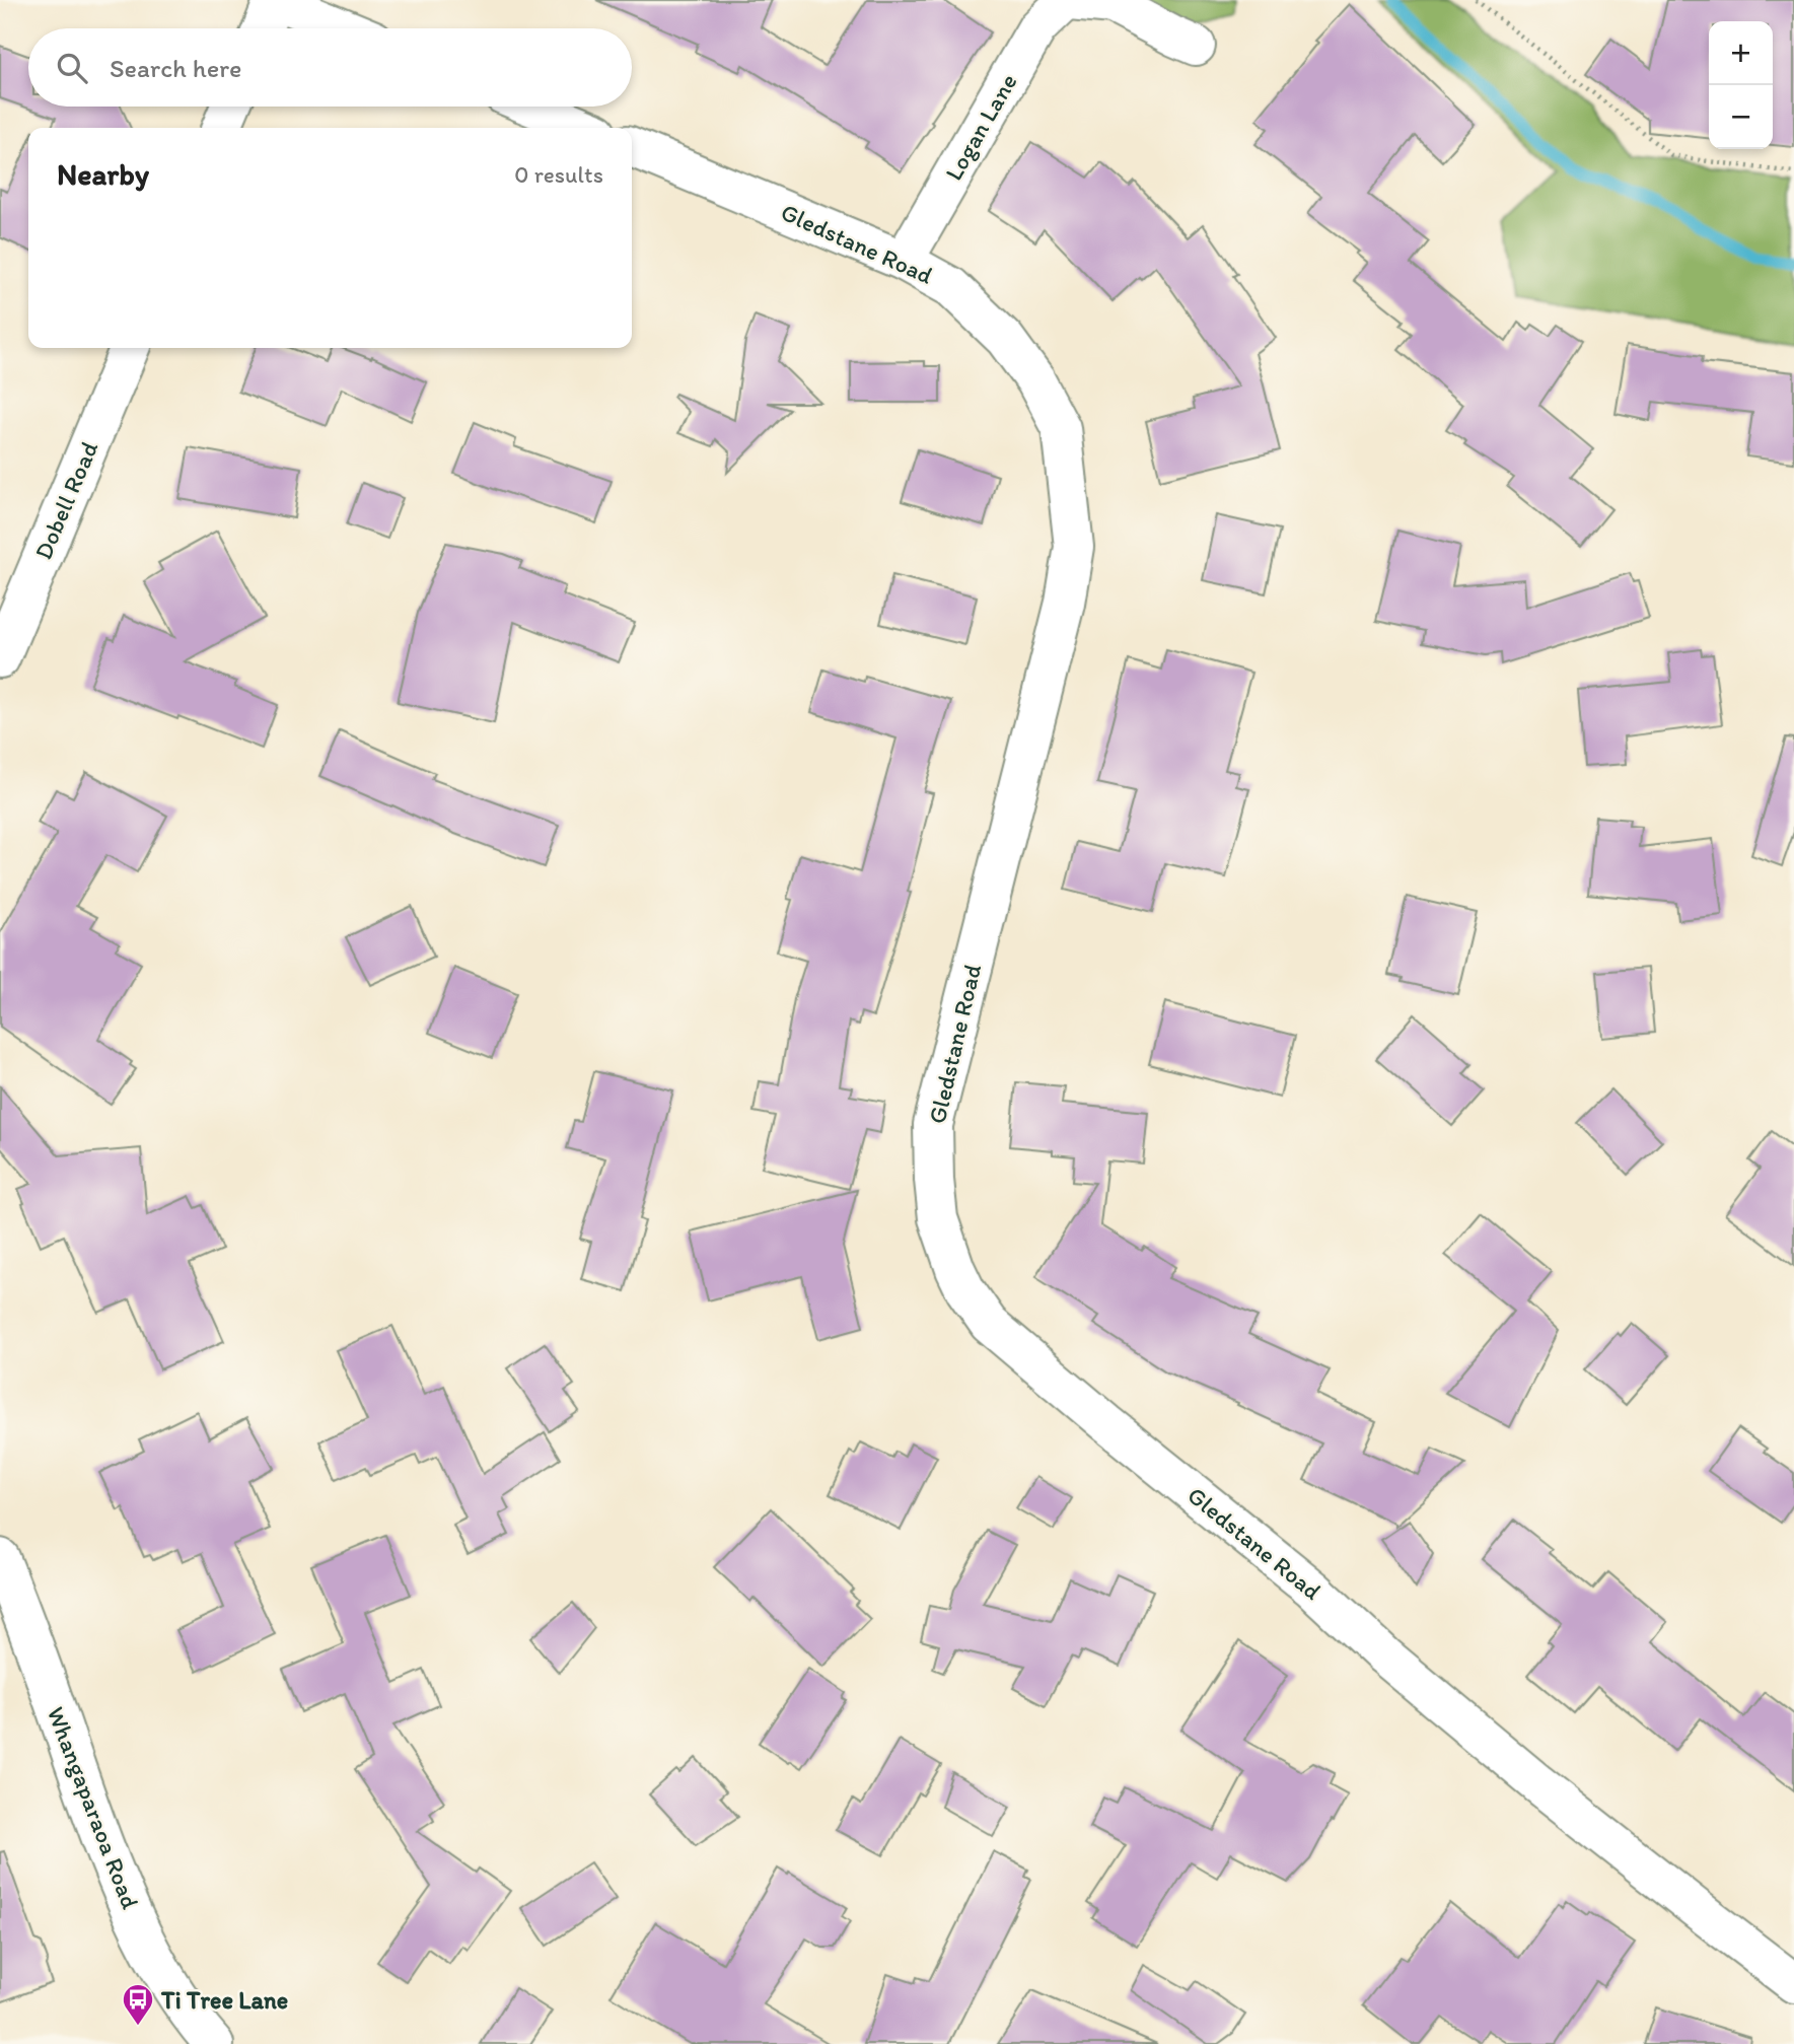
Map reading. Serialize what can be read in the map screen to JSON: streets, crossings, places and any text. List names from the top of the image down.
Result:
{
  "streets": {
    "street": [
      "Logan Lane",
      "Gledstane Road",
      "Dobell Road",
      "Whangaparaoa Road"
    ]
  },
  "crossings": [
    ["Logan Lane", "Gledstane Road"]
  ],
  "places": {
    "bus stop": ["Ti Tree Lane"]
  },
  "page": {
    "map_buttons": ["+", "−"],
    "search": "Search here",
    "heading": ["Nearby", "0 results"]
  }
}
